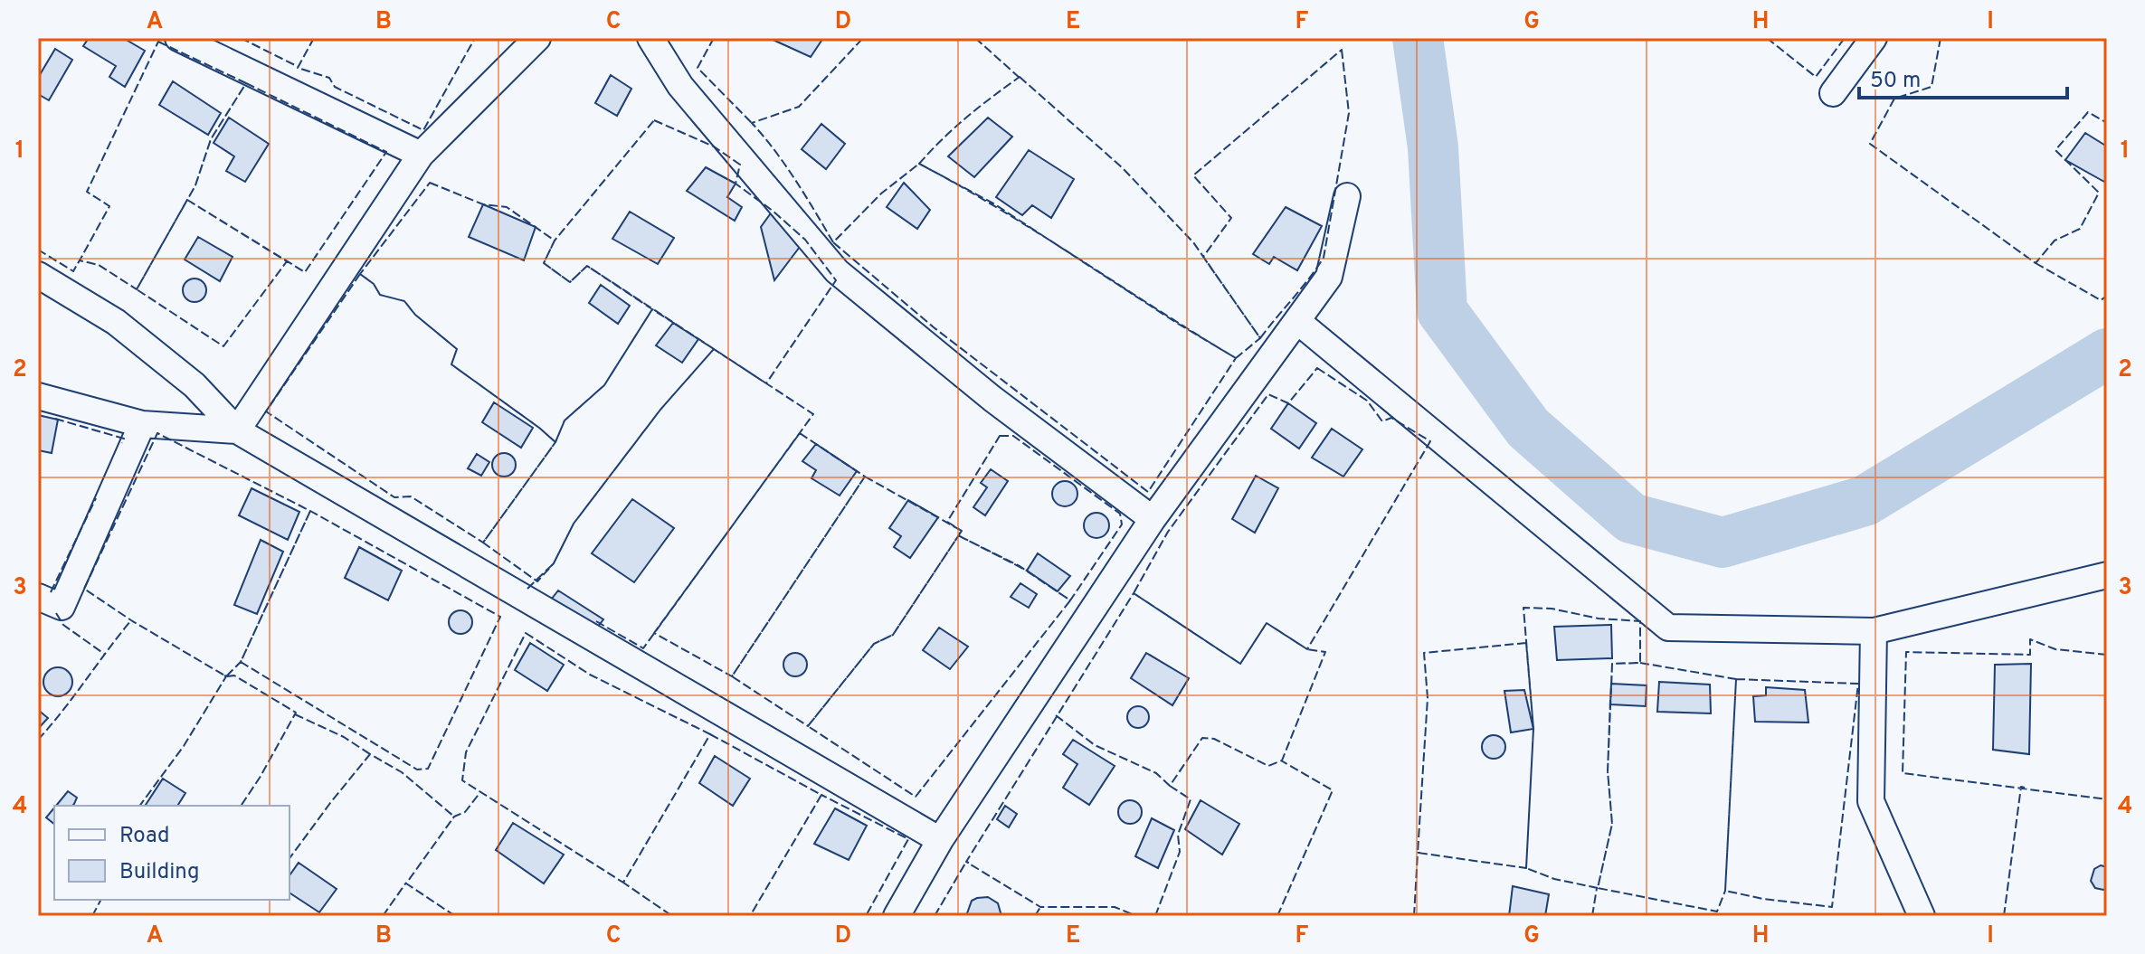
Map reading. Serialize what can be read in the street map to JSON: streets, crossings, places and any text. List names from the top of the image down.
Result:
{
  "legend": ["Road", "Building"],
  "scale_bar": "50 m",
  "grid": {
    "columns": [
      "A",
      "B",
      "C",
      "D",
      "E",
      "F",
      "G",
      "H",
      "I"
    ],
    "rows": [
      "1",
      "2",
      "3",
      "4"
    ]
  }
}
